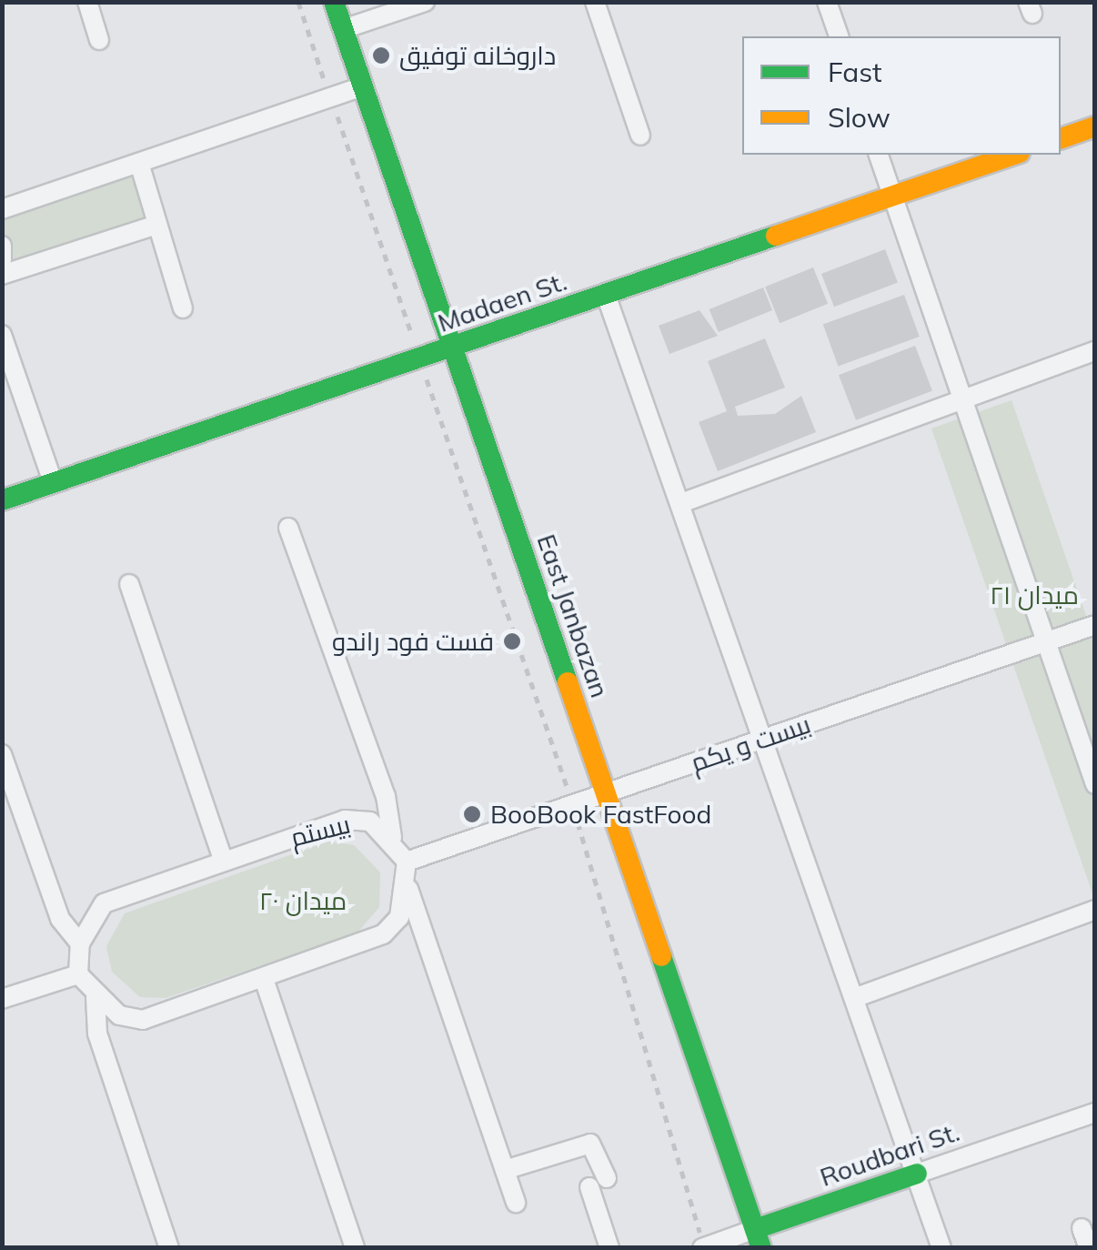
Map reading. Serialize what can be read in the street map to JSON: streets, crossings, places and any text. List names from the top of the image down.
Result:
{
  "streets": {
    "main road": ["Madaen St.", "East Janbazan", "Roudbari St."],
    "street": ["بیست و یکم", "بیستم"]
  },
  "crossings": [
    ["Madaen St.", "East Janbazan"],
    ["East Janbazan", "بیست و یکم"],
    ["East Janbazan", "Roudbari St."]
  ],
  "parks": ["میدان ۲۱", "میدان ۲۰"],
  "places": ["داروخانه توفیق", "فست فود راندو", "BooBook FastFood"],
  "legend": ["Fast", "Slow"]
}
